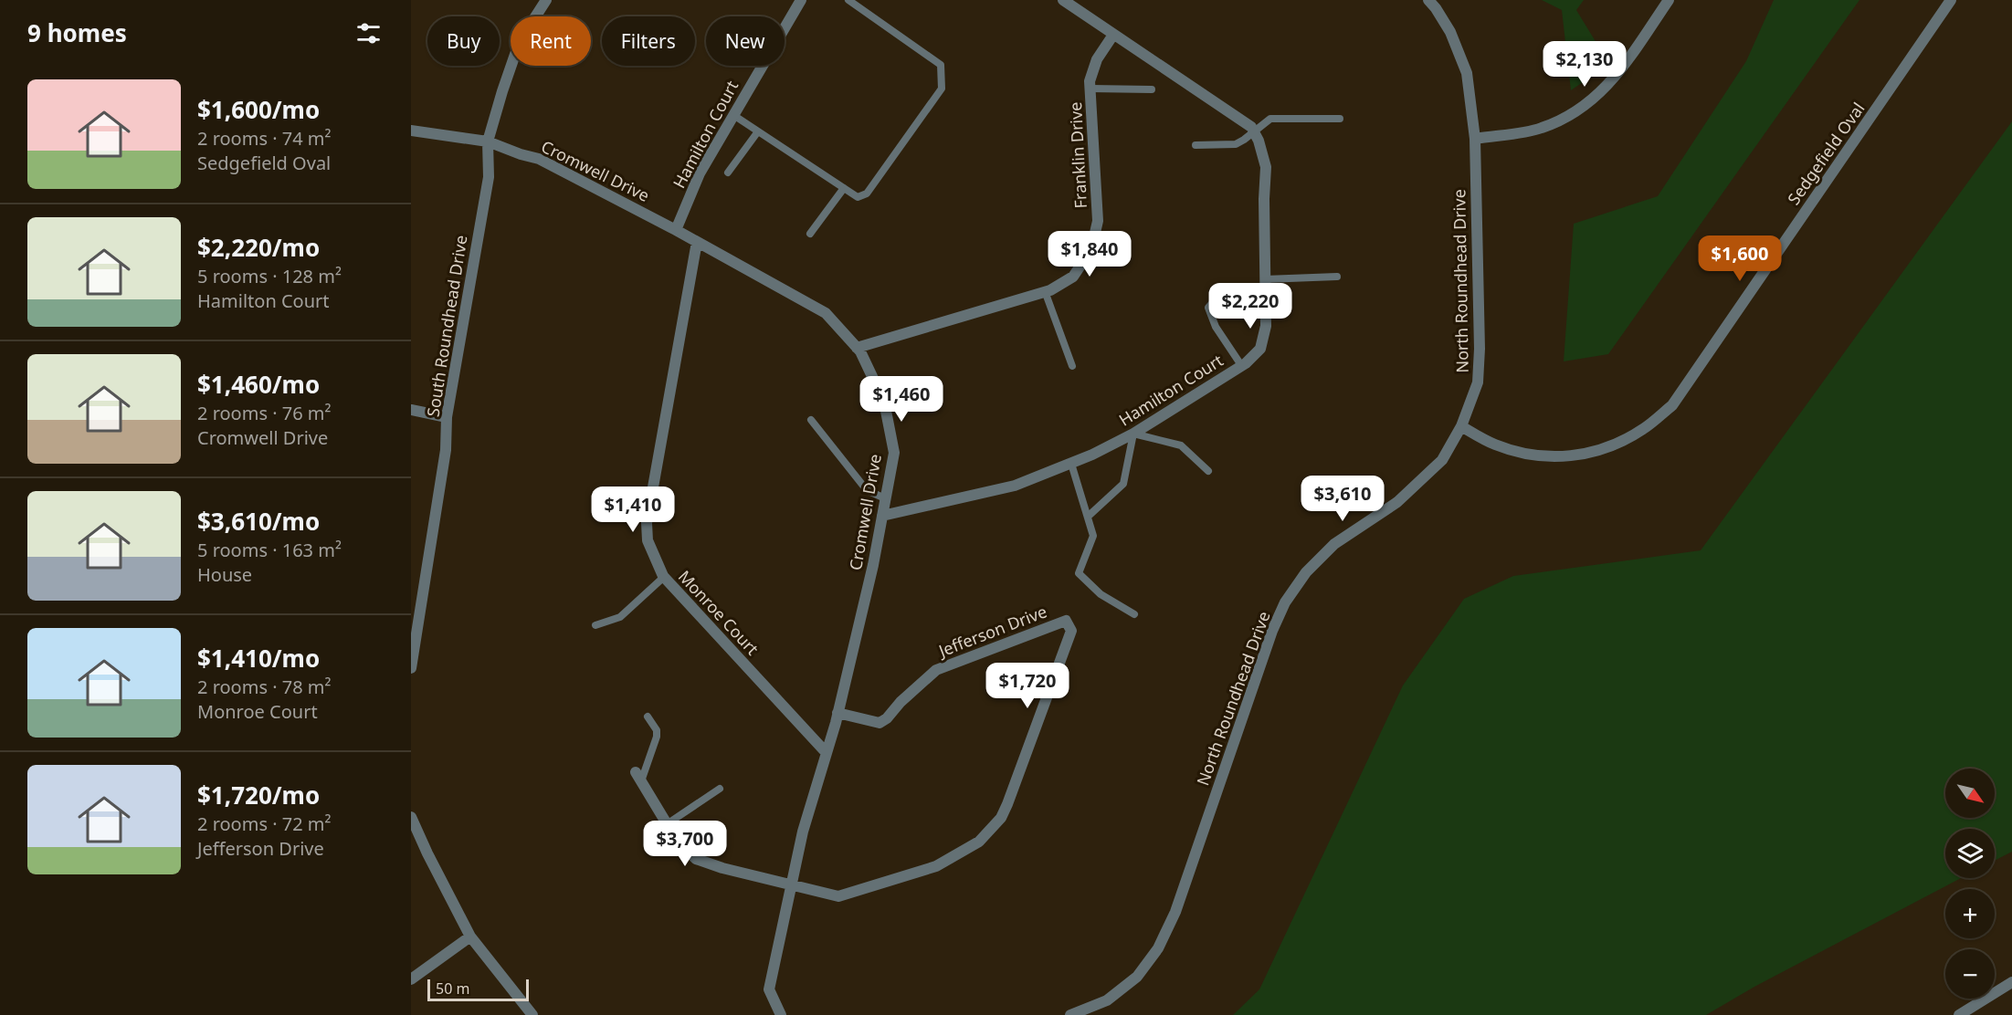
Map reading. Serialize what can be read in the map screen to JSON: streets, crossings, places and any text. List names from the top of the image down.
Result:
{
  "streets": {
    "street": [
      "Hamilton Court",
      "Sedgefield Oval",
      "Franklin Drive",
      "Cromwell Drive",
      "North Roundhead Drive",
      "South Roundhead Drive",
      "Monroe Court",
      "Jefferson Drive"
    ]
  },
  "crossings": [
    ["Hamilton Court", "Franklin Drive"],
    ["Hamilton Court", "Cromwell Drive"],
    ["Sedgefield Oval", "North Roundhead Drive"],
    ["Franklin Drive", "Cromwell Drive"],
    ["Cromwell Drive", "South Roundhead Drive"],
    ["Cromwell Drive", "Monroe Court"],
    ["Cromwell Drive", "Jefferson Drive"]
  ],
  "scale_bar": "50 m",
  "north": "bottom right",
  "page": {
    "heading": "9 homes",
    "chip": [
      "Buy",
      "Rent",
      "Filters",
      "New"
    ],
    "price": [
      "$2,130",
      "$1,840",
      "$1,600",
      "$2,220",
      "$1,460",
      "$3,610",
      "$1,410",
      "$1,720",
      "$3,700"
    ],
    "list": [
      {
        "name": "$1,600/mo",
        "note": "2 rooms · 74 m² · Sedgefield Oval"
      },
      {
        "name": "$2,220/mo",
        "note": "5 rooms · 128 m² · Hamilton Court"
      },
      {
        "name": "$1,460/mo",
        "note": "2 rooms · 76 m² · Cromwell Drive"
      },
      {
        "name": "$3,610/mo",
        "note": "5 rooms · 163 m² · House"
      },
      {
        "name": "$1,410/mo",
        "note": "2 rooms · 78 m² · Monroe Court"
      },
      {
        "name": "$1,720/mo",
        "note": "2 rooms · 72 m² · Jefferson Drive"
      }
    ],
    "map_buttons": ["+", "−"],
    "scale": "50 m"
  }
}
